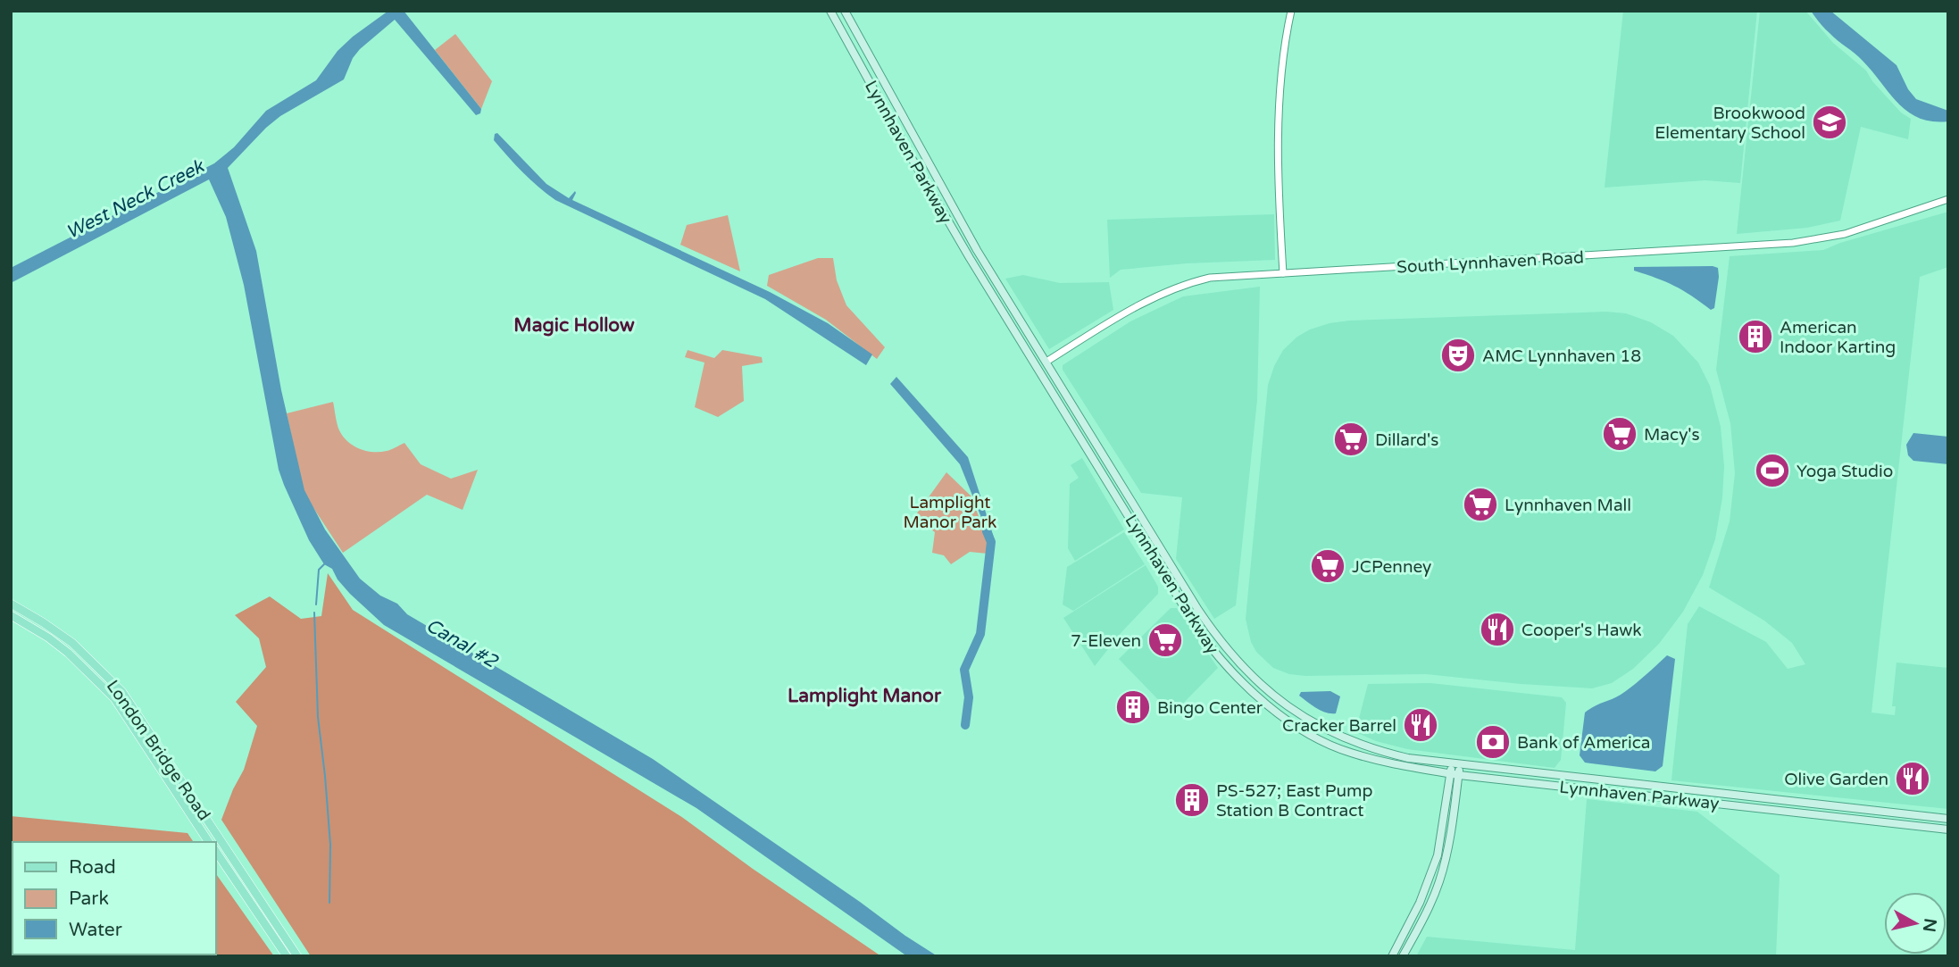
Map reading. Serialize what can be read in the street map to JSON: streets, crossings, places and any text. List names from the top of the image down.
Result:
{
  "streets": {
    "main road": ["Lynnhaven Parkway", "London Bridge Road"],
    "street": ["South Lynnhaven Road"]
  },
  "crossings": [
    ["Lynnhaven Parkway", "South Lynnhaven Road"]
  ],
  "districts": ["Magic Hollow", "Lamplight Manor"],
  "water": ["West Neck Creek", "Canal #2"],
  "parks": ["Lamplight Manor Park"],
  "places": {
    "school or university": ["Brookwood Elementary School"],
    "building": ["American Indoor Karting", "Bingo Center", "PS-527; East Pump Station B Contract"],
    "theatre": ["AMC Lynnhaven 18"],
    "supermarket": [
      "Macy's",
      "Dillard's",
      "Lynnhaven Mall",
      "JCPenney",
      "7-Eleven"
    ],
    "sports": ["Yoga Studio"],
    "restaurant": ["Cooper's Hawk", "Cracker Barrel", "Olive Garden"],
    "bank": ["Bank of America"]
  },
  "legend": ["Road", "Park", "Water"],
  "north": "right"
}
